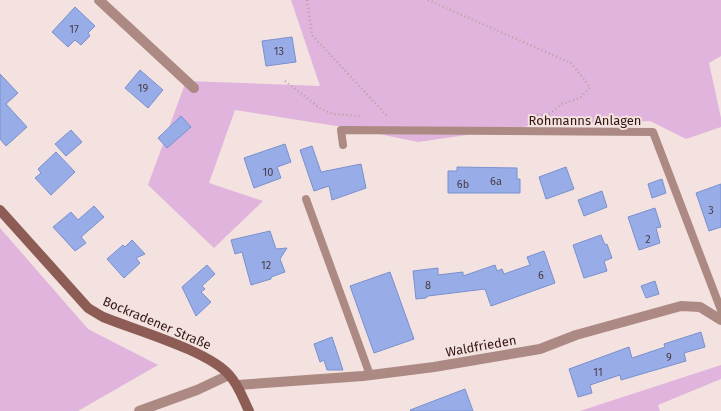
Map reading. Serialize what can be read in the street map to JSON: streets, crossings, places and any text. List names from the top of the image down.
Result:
{
  "streets": {
    "street": ["Bockradener Straße", "Waldfrieden"],
    "lane": ["Rohmanns Anlagen"]
  },
  "crossings": [
    ["Bockradener Straße", "Waldfrieden"]
  ],
  "house_numbers": [
    "17",
    "13",
    "19",
    "10",
    "6a",
    "6b",
    "3",
    "2",
    "12",
    "6",
    "8",
    "9",
    "11"
  ]
}
